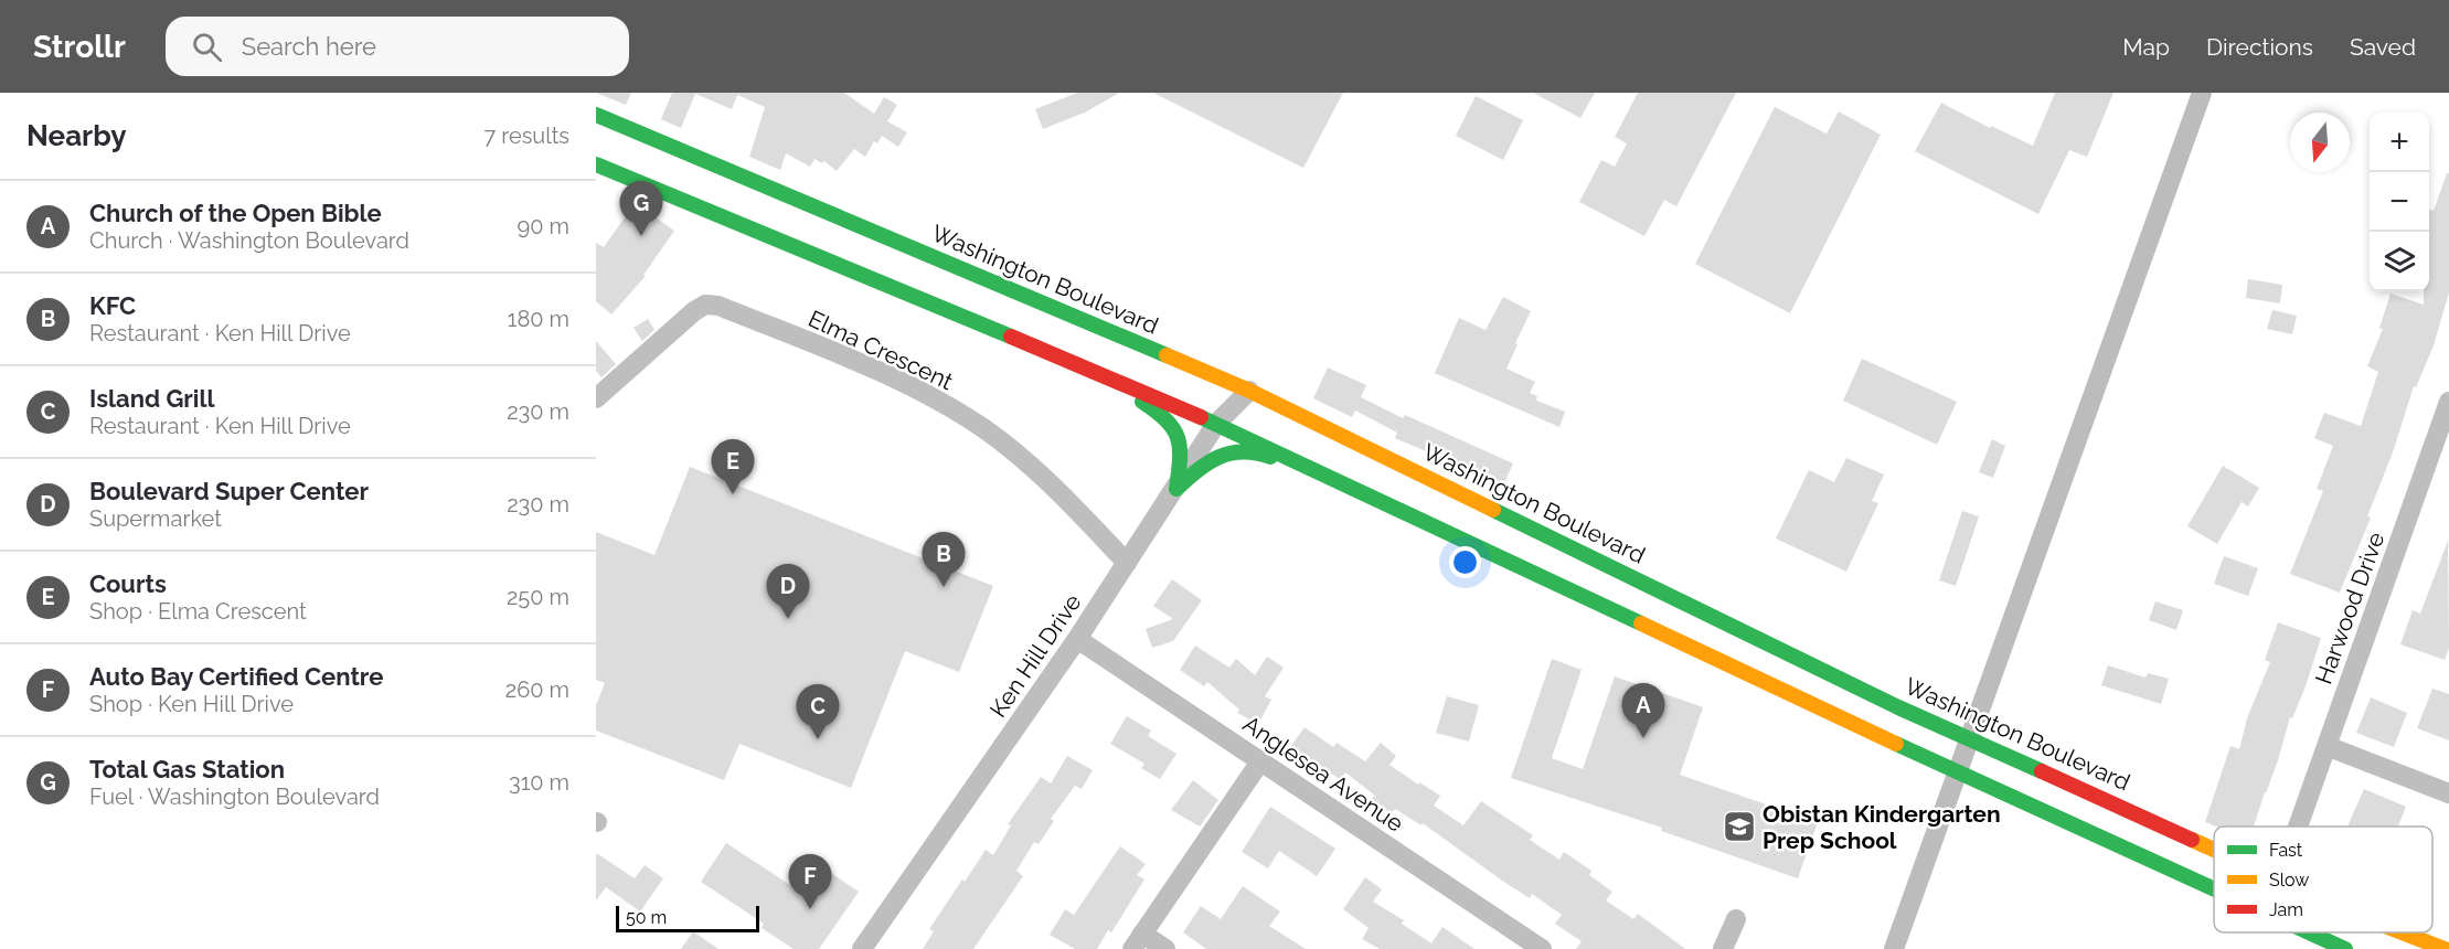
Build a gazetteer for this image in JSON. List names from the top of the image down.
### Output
{
  "streets": {
    "highway": ["Washington Boulevard"],
    "street": [
      "Elma Crescent",
      "Harwood Drive",
      "Ken Hill Drive",
      "Anglesea Avenue"
    ]
  },
  "crossings": [
    ["Washington Boulevard", "Ken Hill Drive"],
    ["Elma Crescent", "Ken Hill Drive"],
    ["Ken Hill Drive", "Anglesea Avenue"]
  ],
  "places": {
    "school or university": ["Obistan Kindergarten Prep School"]
  },
  "legend": ["Fast", "Slow", "Jam"],
  "scale_bar": "50 m",
  "north": "bottom",
  "page": {
    "header": "Strollr",
    "search": "Search here",
    "nav": ["Map", "Directions", "Saved"],
    "heading": ["Nearby", "7 results"],
    "map_buttons": ["+", "−"],
    "list": [
      {
        "mark": "A",
        "name": "Church of the Open Bible",
        "note": "Church · Washington Boulevard",
        "value": "90 m"
      },
      {
        "mark": "B",
        "name": "KFC",
        "note": "Restaurant · Ken Hill Drive",
        "value": "180 m"
      },
      {
        "mark": "C",
        "name": "Island Grill",
        "note": "Restaurant · Ken Hill Drive",
        "value": "230 m"
      },
      {
        "mark": "D",
        "name": "Boulevard Super Center",
        "note": "Supermarket",
        "value": "230 m"
      },
      {
        "mark": "E",
        "name": "Courts",
        "note": "Shop · Elma Crescent",
        "value": "250 m"
      },
      {
        "mark": "F",
        "name": "Auto Bay Certified Centre",
        "note": "Shop · Ken Hill Drive",
        "value": "260 m"
      },
      {
        "mark": "G",
        "name": "Total Gas Station",
        "note": "Fuel · Washington Boulevard",
        "value": "310 m"
      }
    ],
    "pins": [
      "G",
      "E",
      "B",
      "D",
      "A",
      "C",
      "F"
    ],
    "scale": "50 m"
  }
}
